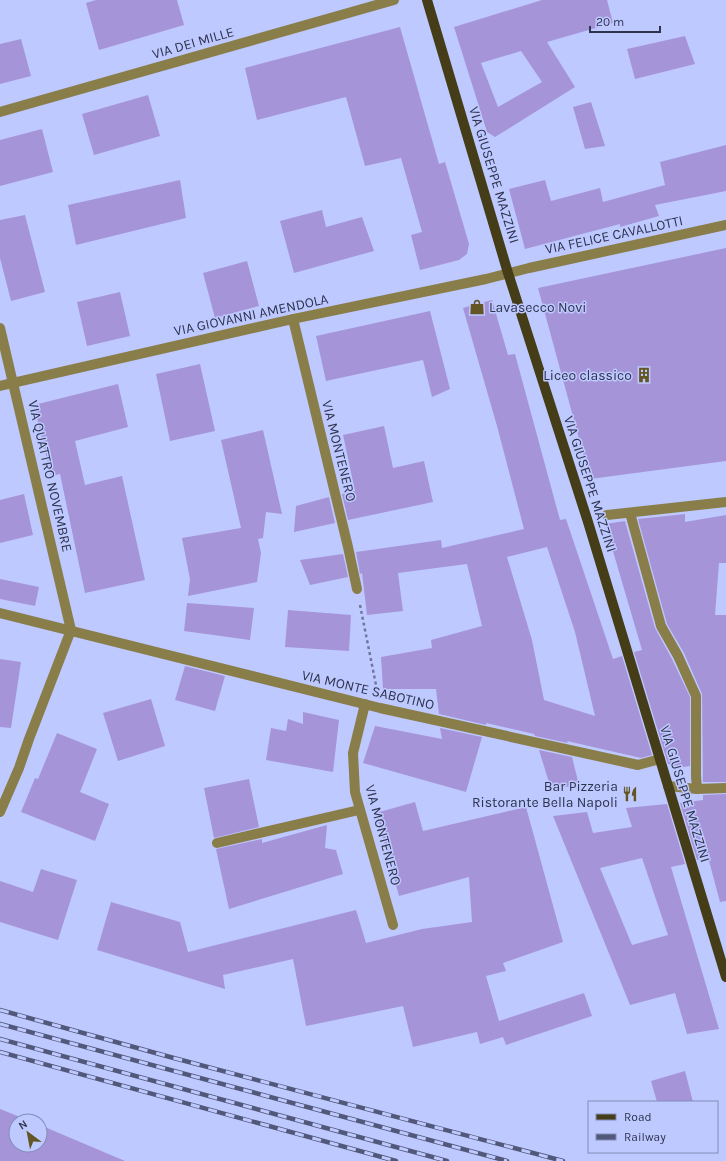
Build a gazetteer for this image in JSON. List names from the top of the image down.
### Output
{
  "streets": {
    "main road": ["VIA GIUSEPPE MAZZINI"],
    "street": [
      "VIA DEI MILLE",
      "VIA FELICE CAVALLOTTI",
      "VIA GIOVANNI AMENDOLA",
      "VIA MONTENERO",
      "VIA QUATTRO NOVEMBRE",
      "VIA MONTE SABOTINO"
    ]
  },
  "crossings": [
    ["VIA GIUSEPPE MAZZINI", "VIA FELICE CAVALLOTTI"],
    ["VIA GIUSEPPE MAZZINI", "VIA GIOVANNI AMENDOLA"],
    ["VIA GIUSEPPE MAZZINI", "VIA MONTE SABOTINO"],
    ["VIA FELICE CAVALLOTTI", "VIA GIOVANNI AMENDOLA"],
    ["VIA GIOVANNI AMENDOLA", "VIA MONTENERO"],
    ["VIA GIOVANNI AMENDOLA", "VIA QUATTRO NOVEMBRE"],
    ["VIA MONTENERO", "VIA MONTE SABOTINO"],
    ["VIA QUATTRO NOVEMBRE", "VIA MONTE SABOTINO"]
  ],
  "places": {
    "shop": ["Lavasecco Novi"],
    "building": ["Liceo classico"],
    "restaurant": ["Bar Pizzeria Ristorante Bella Napoli"]
  },
  "legend": ["Road", "Railway"],
  "scale_bar": "20 m",
  "north": "top left"
}
